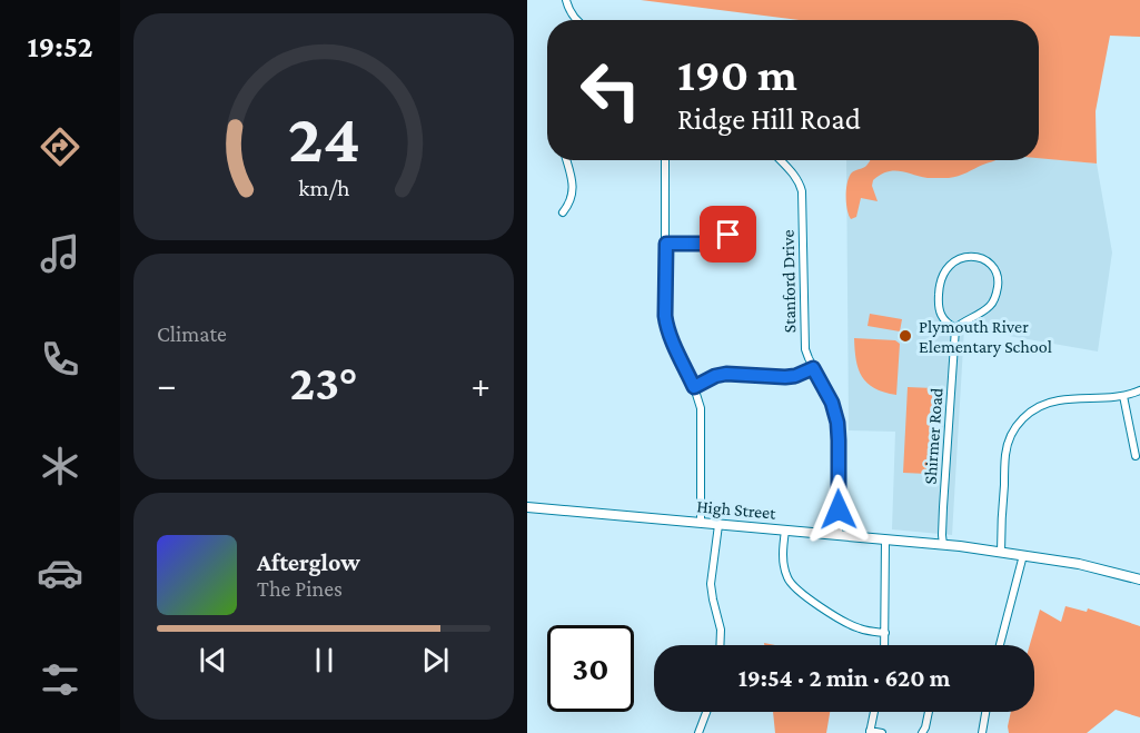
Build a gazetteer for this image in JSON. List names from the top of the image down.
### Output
{
  "streets": {
    "main road": ["High Street"],
    "street": ["Stanford Drive", "Shirmer Road"]
  },
  "crossings": [
    ["Stanford Drive", "High Street"],
    ["Shirmer Road", "High Street"]
  ],
  "places": ["Plymouth River Elementary School"],
  "page": {
    "tabs": "19:52",
    "turn": ["190 m", "Ridge Hill Road"],
    "tile": "Climate",
    "heat": ["−", "23°", "+"],
    "song": ["Afterglow", "The Pines"],
    "limit": "30",
    "trip": "19:54 · 2 min · 620 m",
    "gauge": ["24", "km/h"]
  }
}
